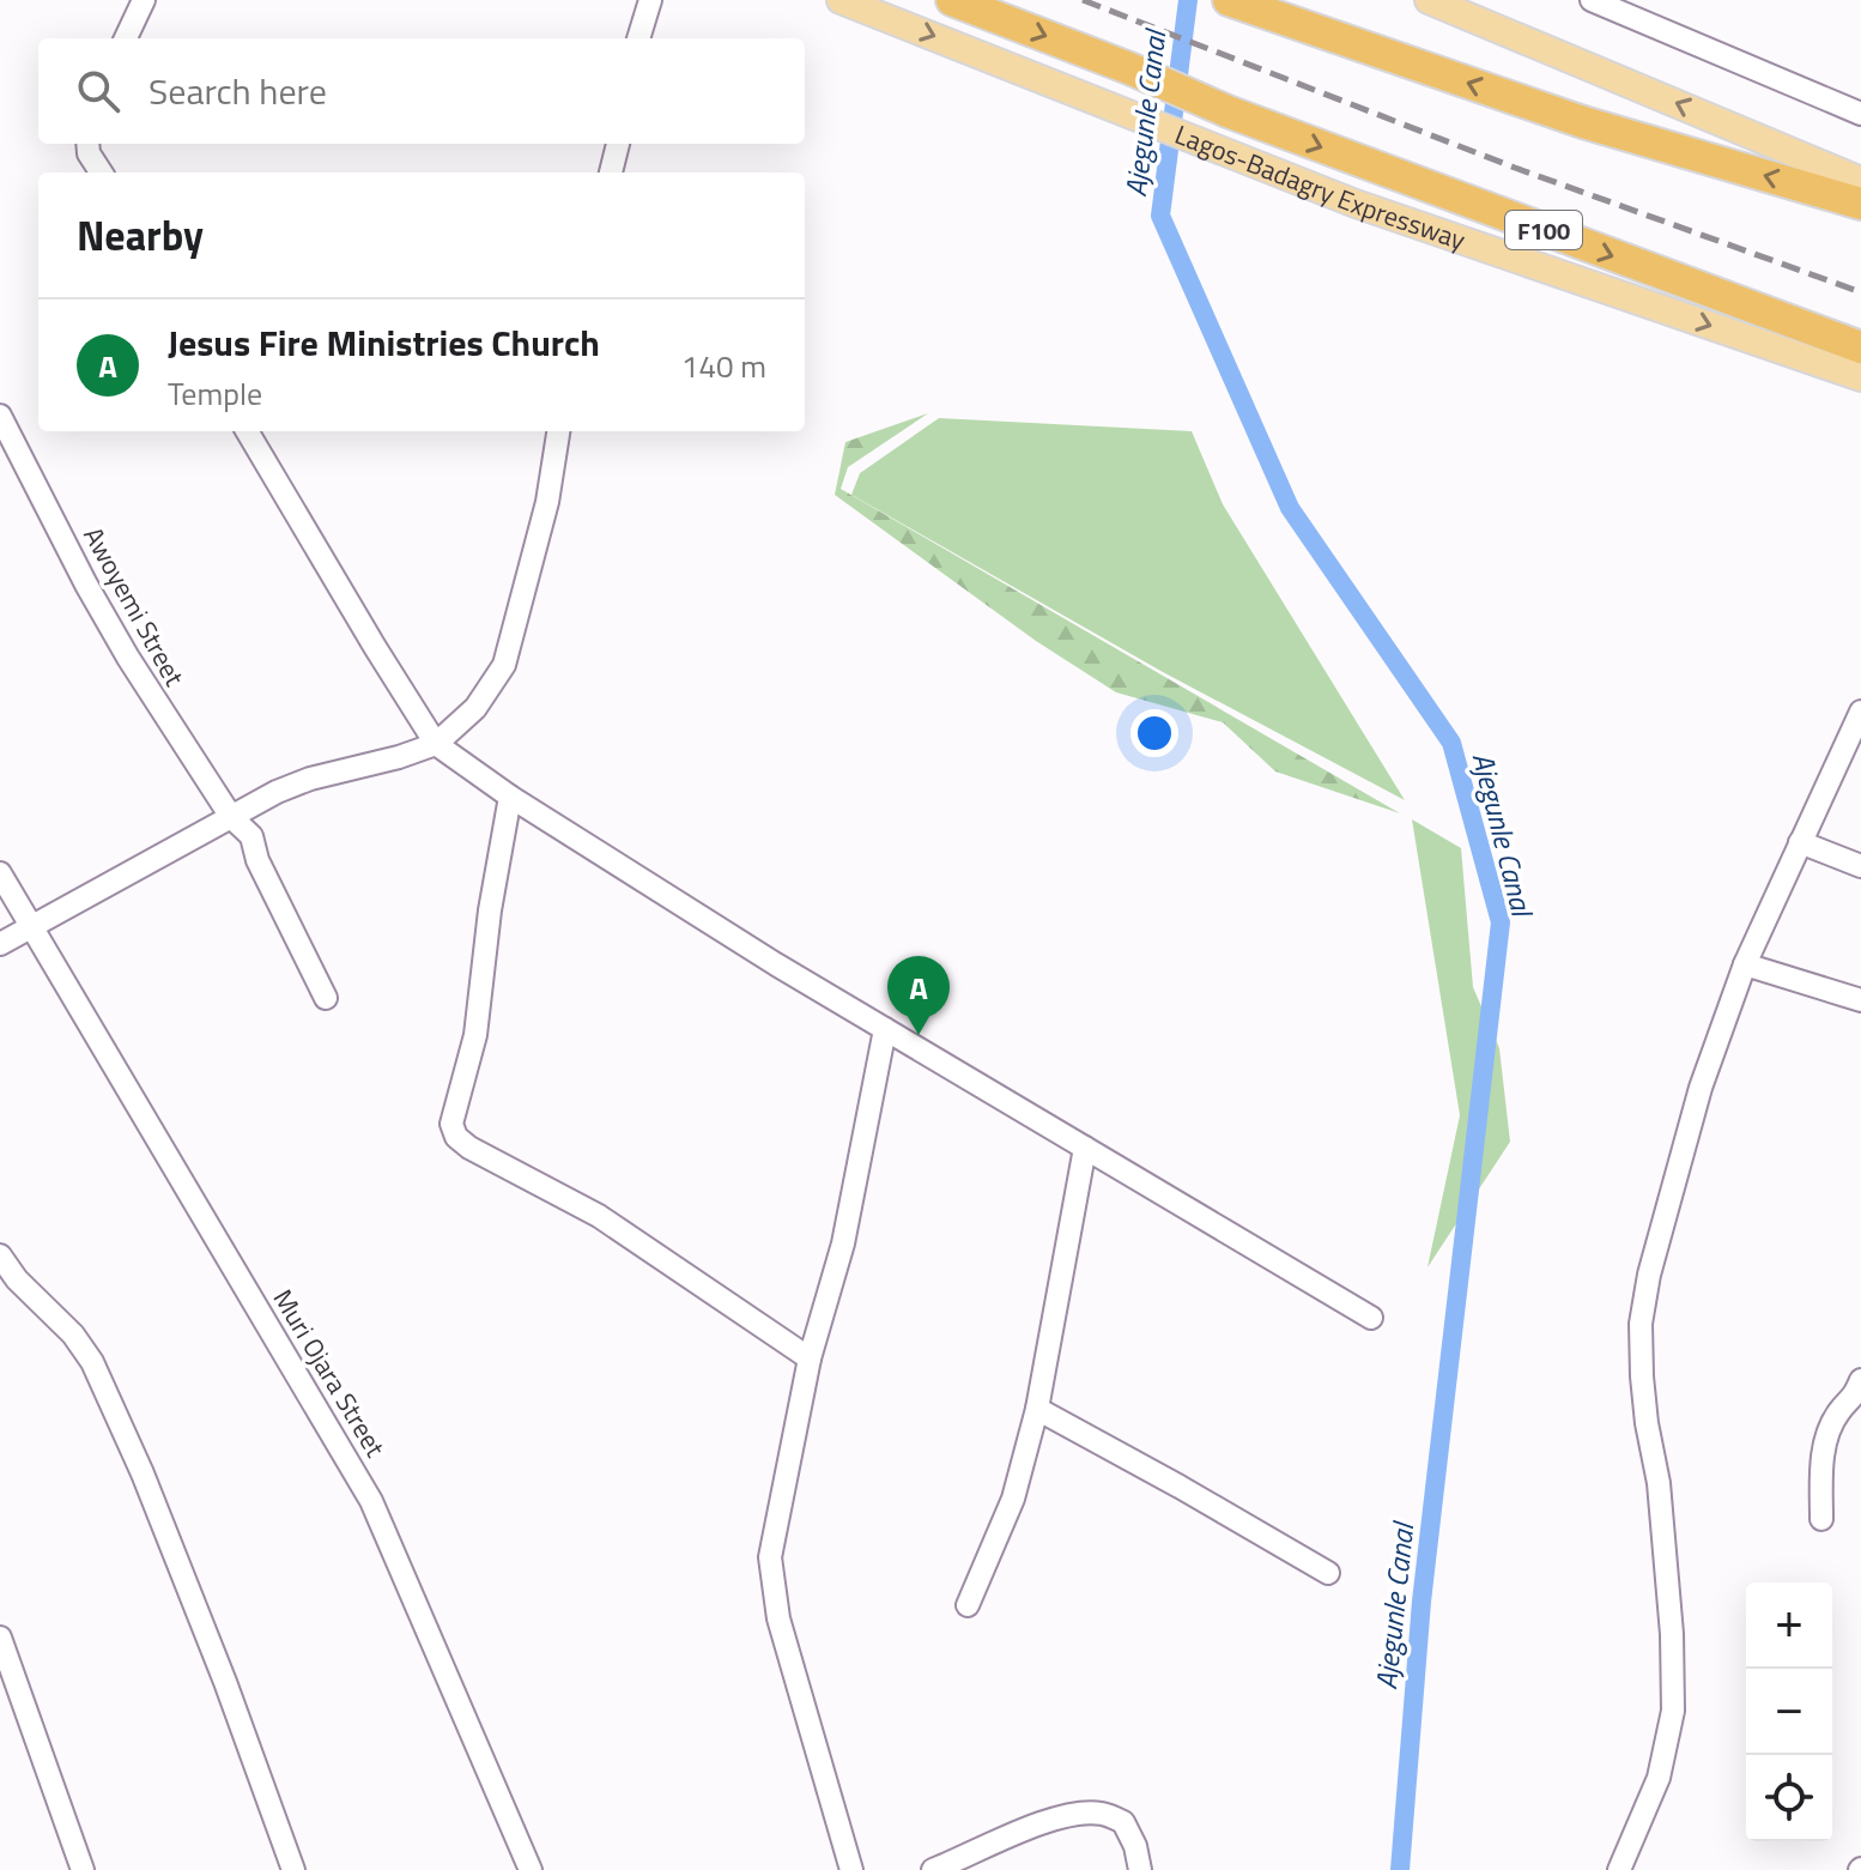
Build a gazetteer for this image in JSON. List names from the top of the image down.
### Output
{
  "streets": {
    "highway": ["Lagos-Badagry Expressway", "F100"],
    "street": ["Awoyemi Street", "Muri Ojara Street"]
  },
  "one_way": ["Lagos-Badagry Expressway"],
  "water": ["Ajegunle Canal"],
  "page": {
    "search": "Search here",
    "heading": "Nearby",
    "list": [
      {
        "mark": "A",
        "name": "Jesus Fire Ministries Church",
        "note": "Temple",
        "value": "140 m"
      }
    ],
    "pins": "A",
    "map_buttons": ["+", "−"]
  }
}
